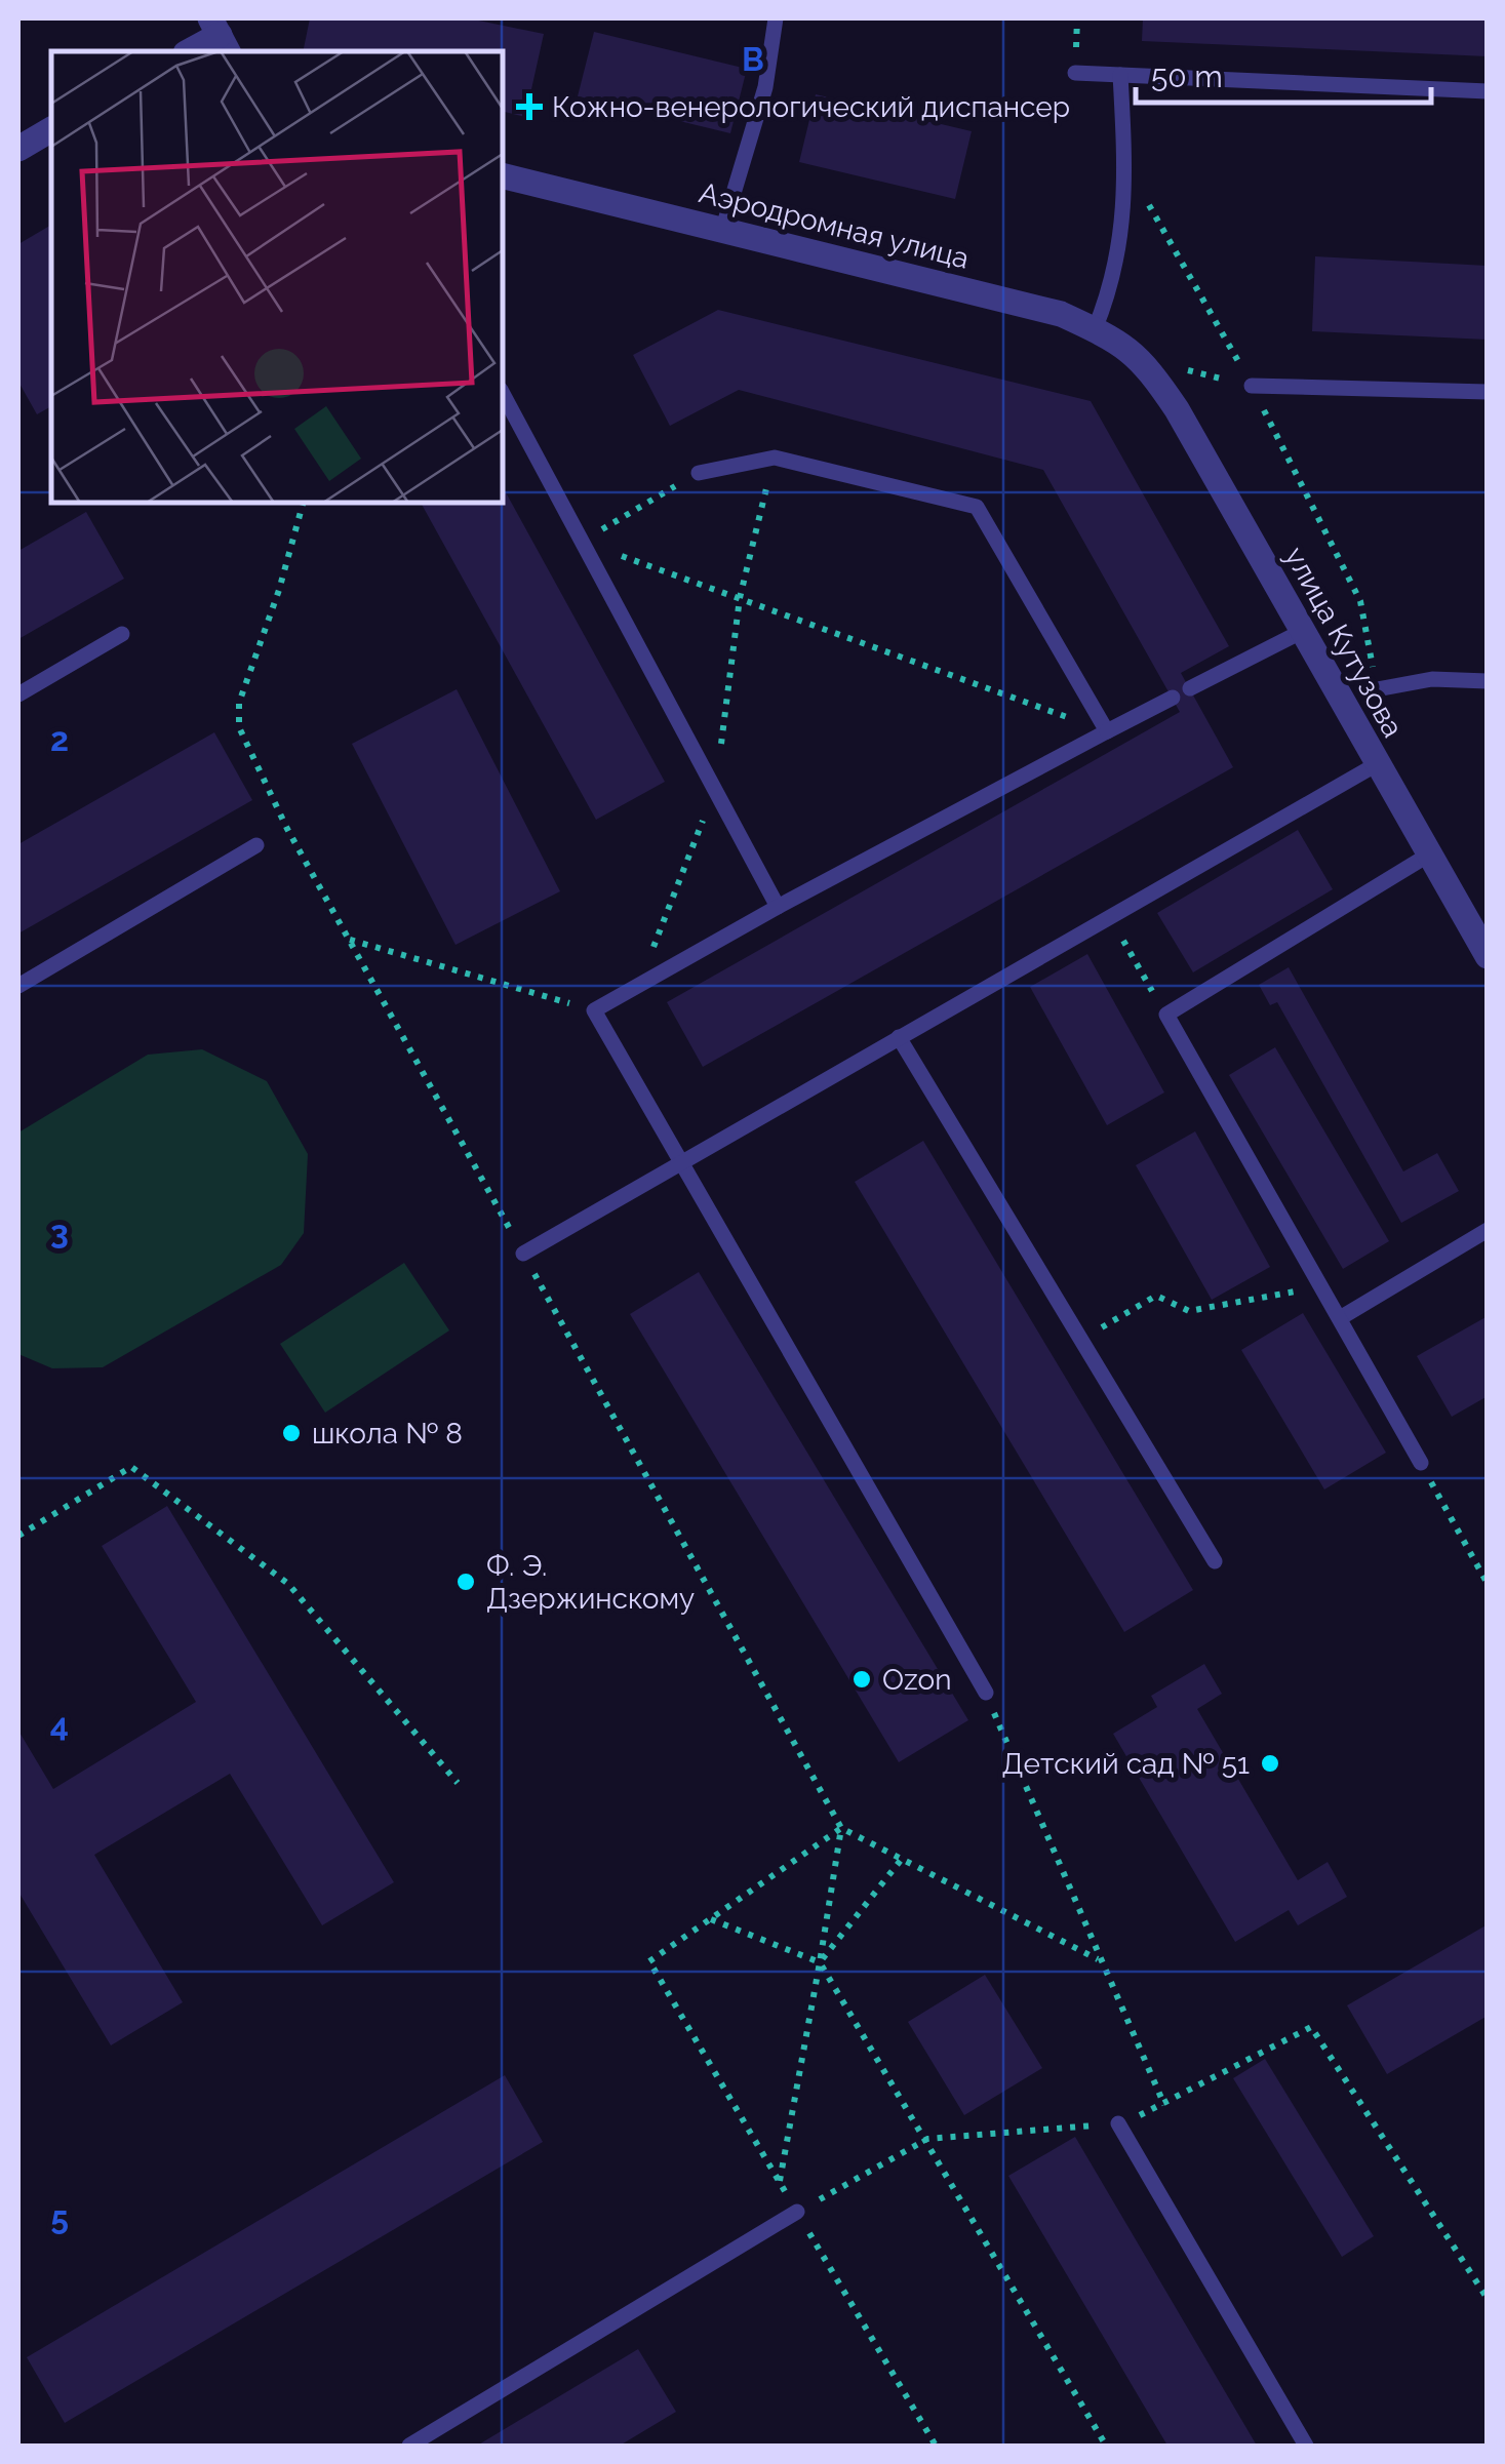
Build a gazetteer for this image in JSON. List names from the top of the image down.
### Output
{
  "streets": {
    "street": ["Аэродромная улица", "улица Кутузова"]
  },
  "crossings": [
    ["Аэродромная улица", "улица Кутузова"]
  ],
  "places": {
    "health": ["Кожно-венерологический диспансер"],
    "other": [
      "школа № 8",
      "Ф. Э. Дзержинскому",
      "Ozon",
      "Детский сад № 51"
    ]
  },
  "scale_bar": "50 m",
  "grid": {
    "columns": ["B"],
    "rows": [
      "2",
      "3",
      "4",
      "5"
    ]
  }
}
